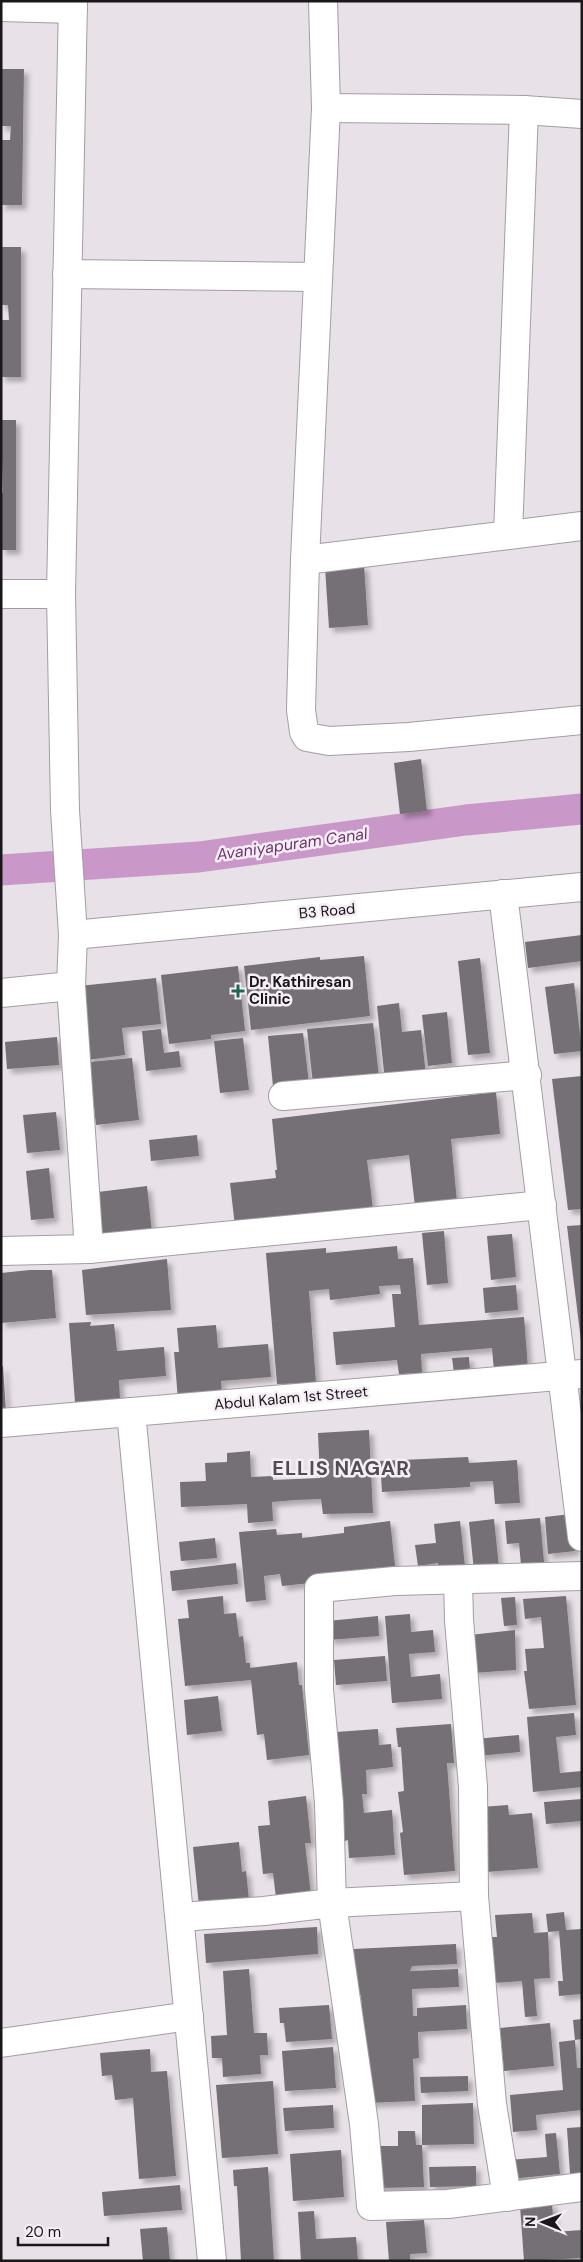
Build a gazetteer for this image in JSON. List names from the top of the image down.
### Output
{
  "streets": {
    "street": ["B3 Road", "Abdul Kalam 1st Street"]
  },
  "districts": ["ELLIS NAGAR"],
  "water": ["Avaniyapuram Canal"],
  "places": {
    "health": ["Dr. Kathiresan Clinic"]
  },
  "scale_bar": "20 m",
  "north": "left"
}
